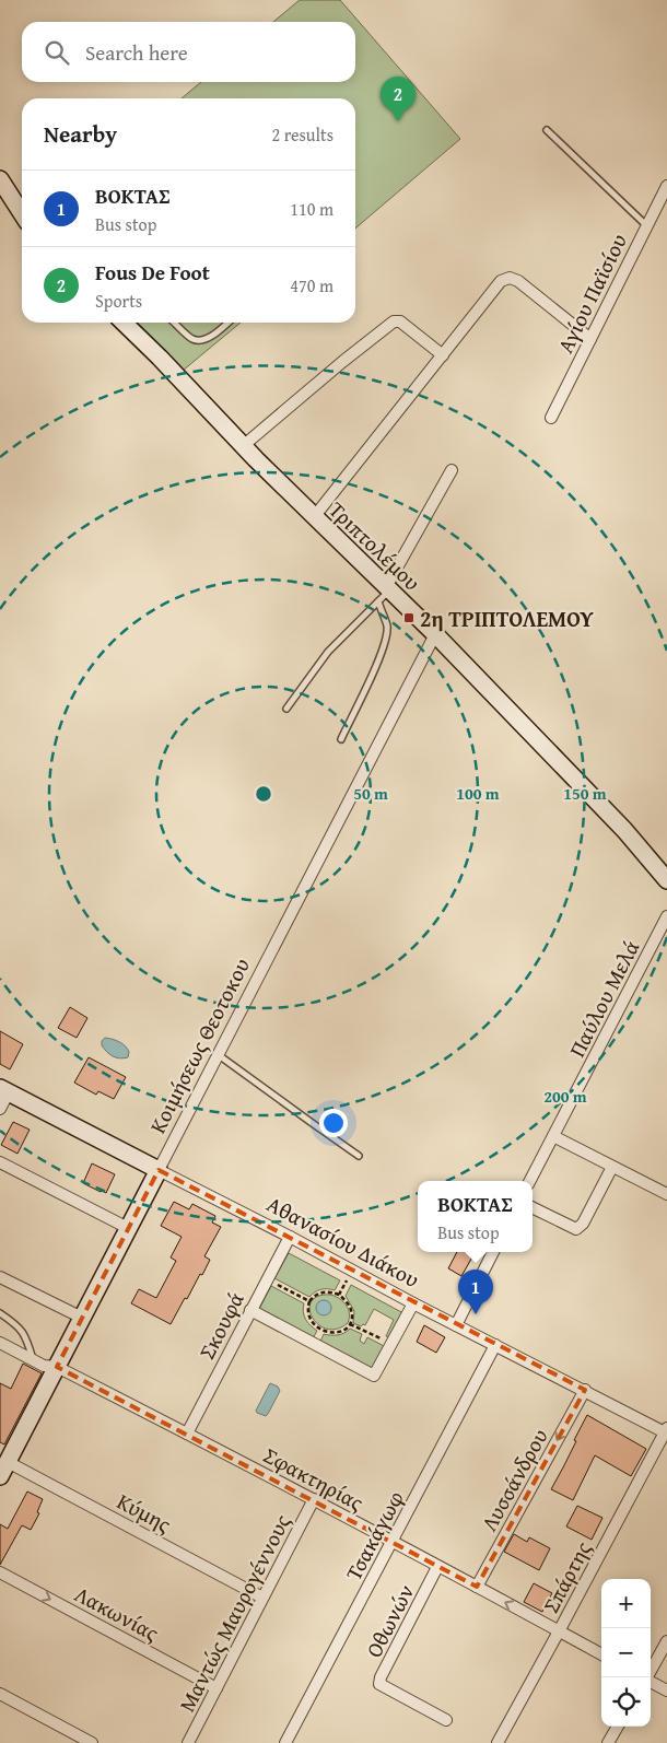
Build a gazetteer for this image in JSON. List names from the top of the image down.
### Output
{
  "streets": {
    "street": [
      "Αγίου Παϊσίου",
      "Τριπτολέμου",
      "Παύλου Μελά",
      "Κοιμήσεως Θεοτοκου",
      "Αθανασίου Διάκου",
      "Σκουφά",
      "Σφακτηρίας",
      "Λυσσάνδρου",
      "Κύμης",
      "Τσακάγωφ",
      "Σπάρτης",
      "Λακωνίας",
      "Μαντώς Μαυρογέννους",
      "Οθωνών"
    ]
  },
  "crossings": [
    ["Τριπτολέμου", "Κοιμήσεως Θεοτοκου"],
    ["Κοιμήσεως Θεοτοκου", "Αθανασίου Διάκου"],
    ["Κοιμήσεως Θεοτοκου", "Σφακτηρίας"],
    ["Κοιμήσεως Θεοτοκου", "Κύμης"],
    ["Αθανασίου Διάκου", "Σκουφά"],
    ["Αθανασίου Διάκου", "Λυσσάνδρου"],
    ["Αθανασίου Διάκου", "Τσακάγωφ"],
    ["Αθανασίου Διάκου", "Σπάρτης"],
    ["Σκουφά", "Σφακτηρίας"],
    ["Σφακτηρίας", "Λυσσάνδρου"],
    ["Σφακτηρίας", "Τσακάγωφ"],
    ["Σφακτηρίας", "Σπάρτης"],
    ["Σφακτηρίας", "Μαντώς Μαυρογέννους"],
    ["Σφακτηρίας", "Οθωνών"],
    ["Κύμης", "Μαντώς Μαυρογέννους"],
    ["Λακωνίας", "Μαντώς Μαυρογέννους"]
  ],
  "one_way": ["Λυσσάνδρου", "Λακωνίας"],
  "places": {
    "transit": ["2η ΤΡΙΠΤΟΛΕΜΟΥ"]
  },
  "page": {
    "search": "Search here",
    "pins": ["2", "1"],
    "heading": ["Nearby", "2 results"],
    "list": [
      {
        "mark": "1",
        "name": "ΒΟΚΤΑΣ",
        "note": "Bus stop",
        "value": "110 m"
      },
      {
        "mark": "2",
        "name": "Fous De Foot",
        "note": "Sports",
        "value": "470 m"
      }
    ],
    "popup": ["ΒΟΚΤΑΣ", "Bus stop"],
    "map_buttons": ["+", "−"]
  },
  "rings": [
    "50 m",
    "100 m",
    "150 m",
    "200 m"
  ]
}
